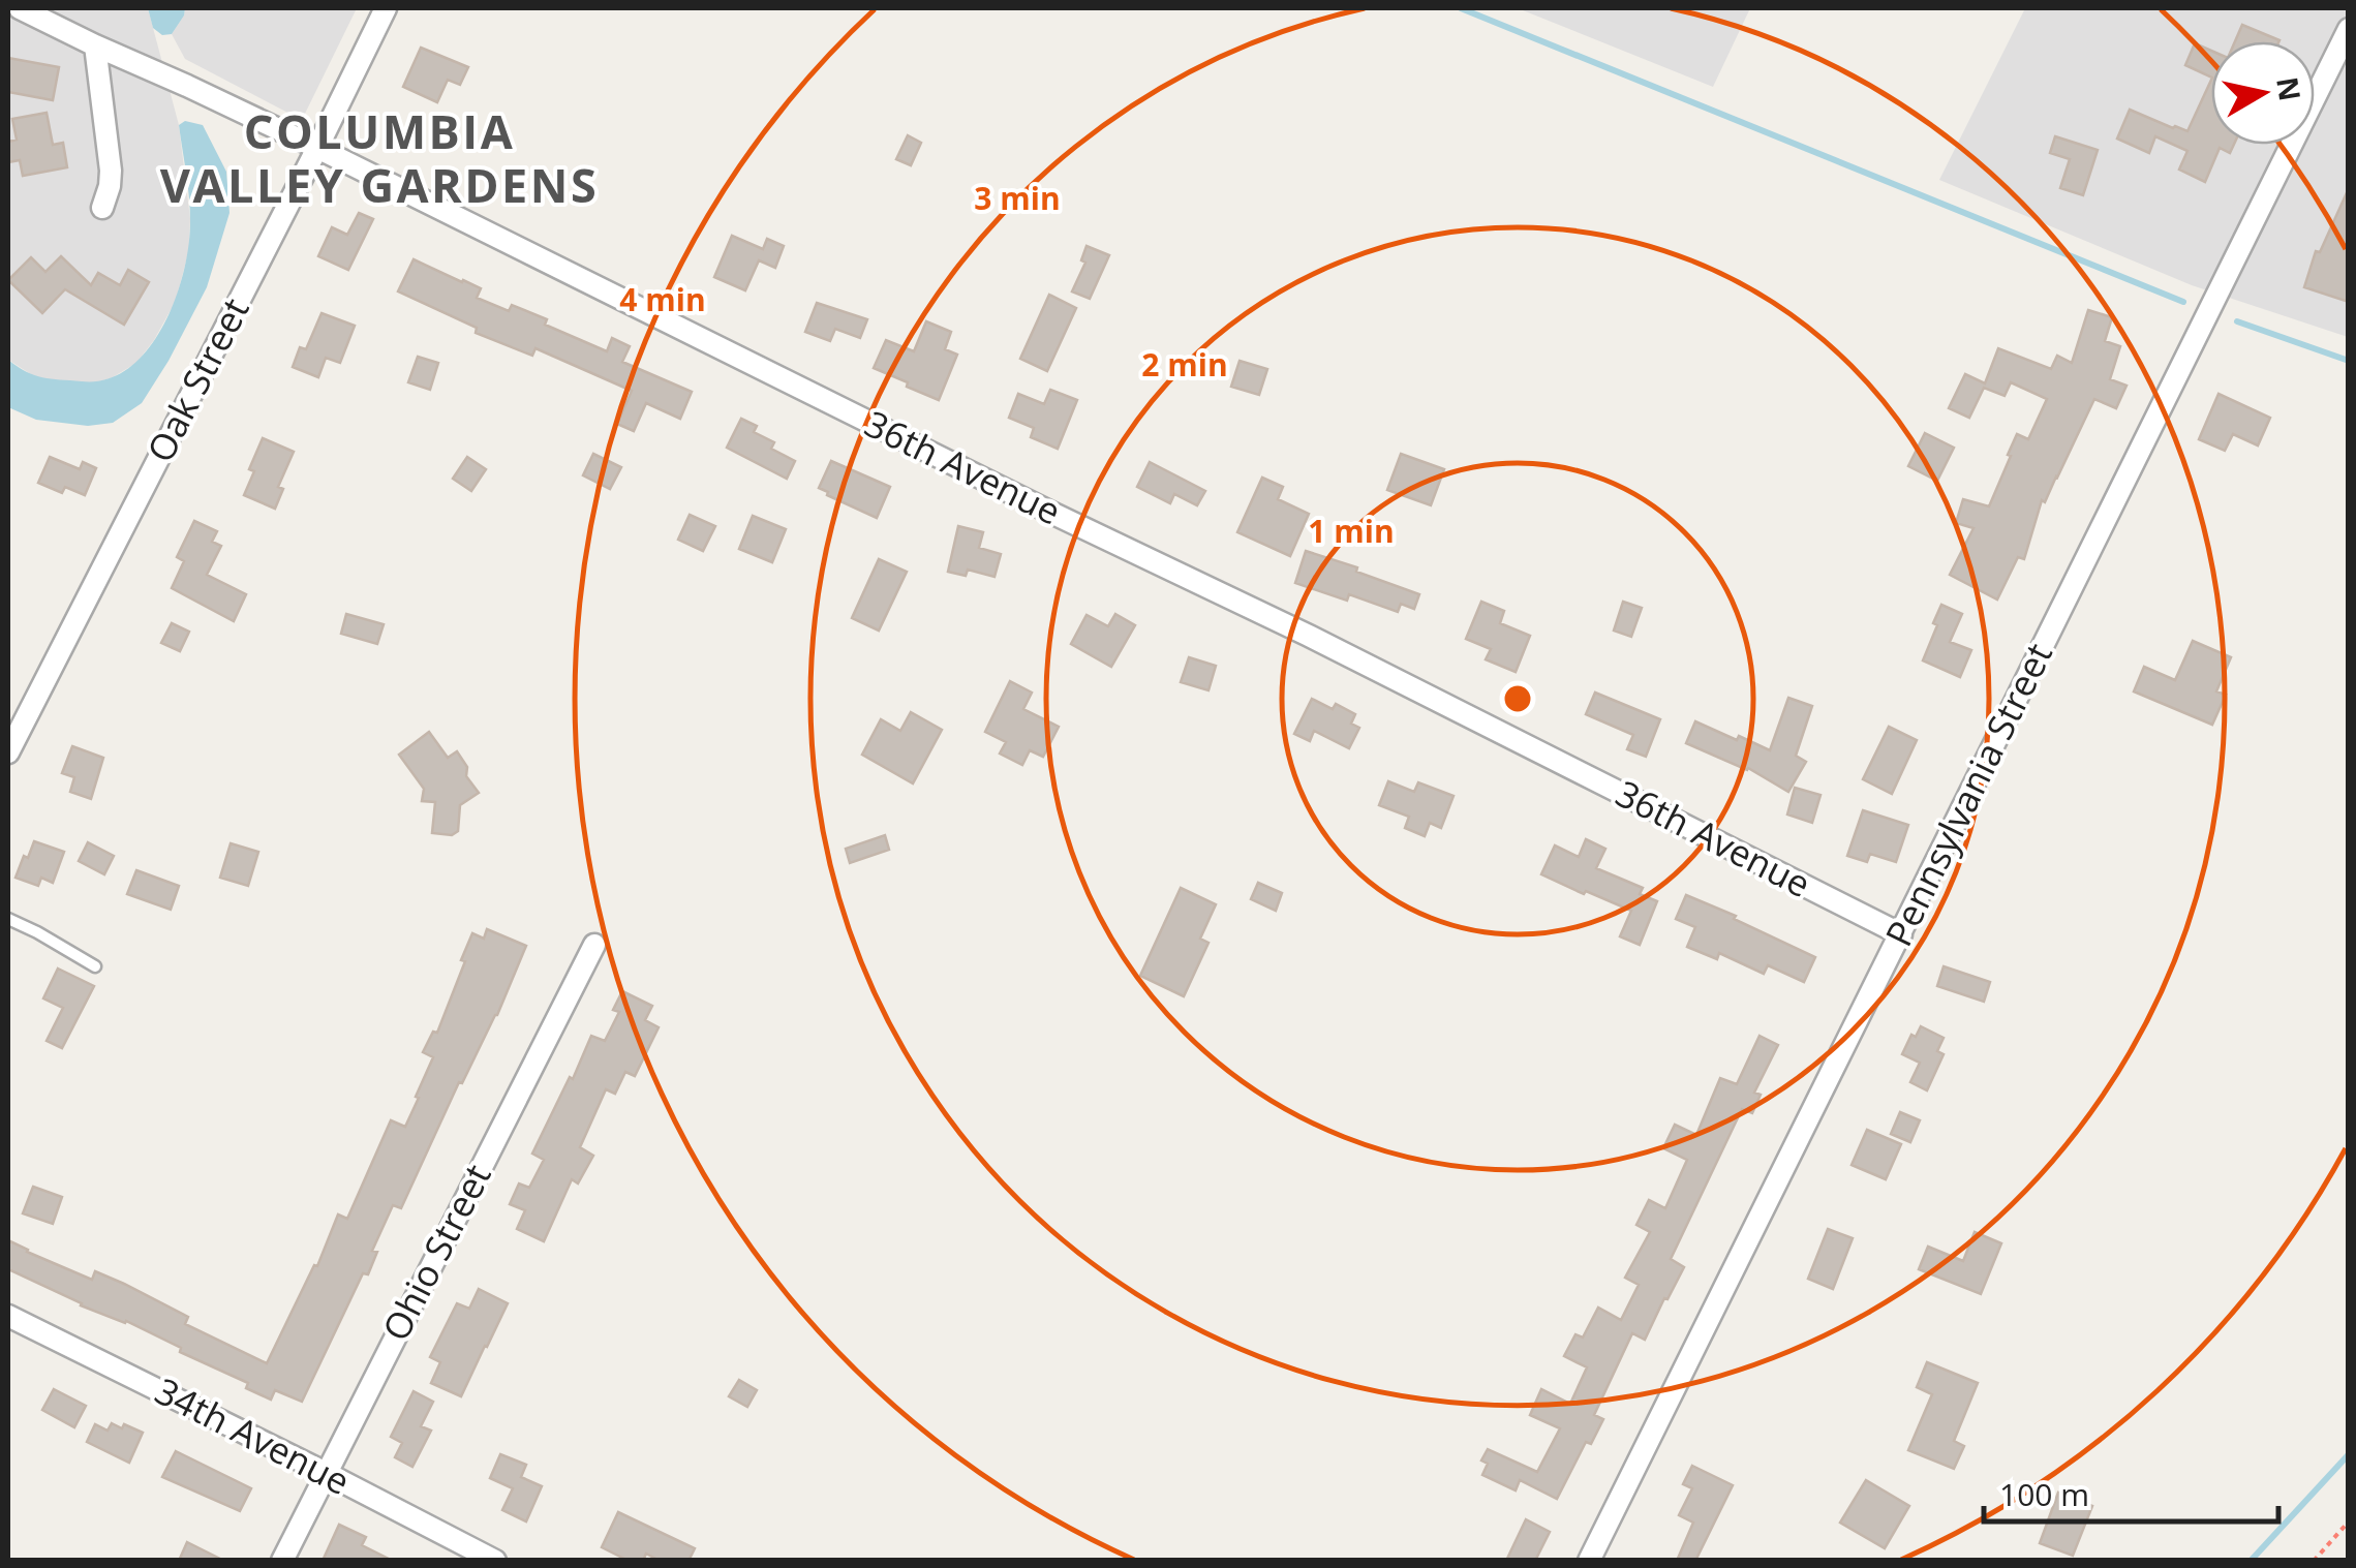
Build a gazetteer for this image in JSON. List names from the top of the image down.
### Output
{
  "streets": {
    "street": [
      "Oak Street",
      "36th Avenue",
      "Pennsylvania Street",
      "Ohio Street",
      "34th Avenue"
    ]
  },
  "crossings": [
    ["Oak Street", "36th Avenue"],
    ["36th Avenue", "Pennsylvania Street"],
    ["Ohio Street", "34th Avenue"]
  ],
  "districts": ["COLUMBIA VALLEY GARDENS"],
  "scale_bar": "100 m",
  "north": "right",
  "rings": [
    "3 min",
    "4 min",
    "2 min",
    "1 min"
  ]
}
